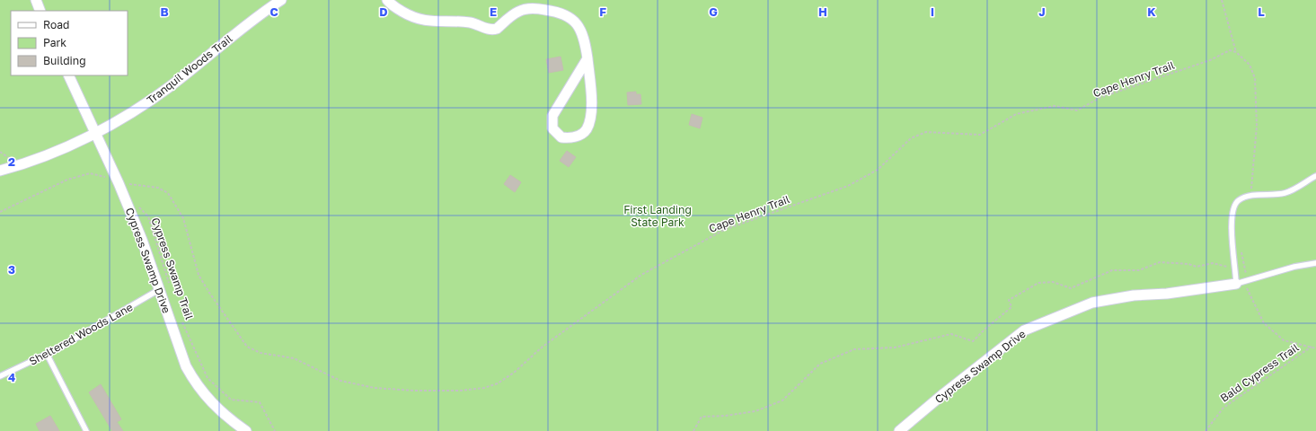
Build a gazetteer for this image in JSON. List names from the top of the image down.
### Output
{
  "streets": {
    "street": ["Tranquil Woods Trail", "Cypress Swamp Drive"],
    "lane": ["Sheltered Woods Lane"],
    "path": ["Cape Henry Trail", "Cypress Swamp Trail", "Bald Cypress Trail"]
  },
  "crossings": [
    ["Tranquil Woods Trail", "Cypress Swamp Drive"],
    ["Cape Henry Trail", "Cypress Swamp Drive"],
    ["Cypress Swamp Drive", "Cypress Swamp Trail"],
    ["Cypress Swamp Drive", "Sheltered Woods Lane"],
    ["Cypress Swamp Trail", "Sheltered Woods Lane"]
  ],
  "parks": ["First Landing State Park"],
  "legend": ["Road", "Park", "Building"],
  "grid": {
    "columns": [
      "B",
      "C",
      "D",
      "E",
      "F",
      "G",
      "H",
      "I",
      "J",
      "K",
      "L"
    ],
    "rows": ["2", "3", "4"]
  }
}
